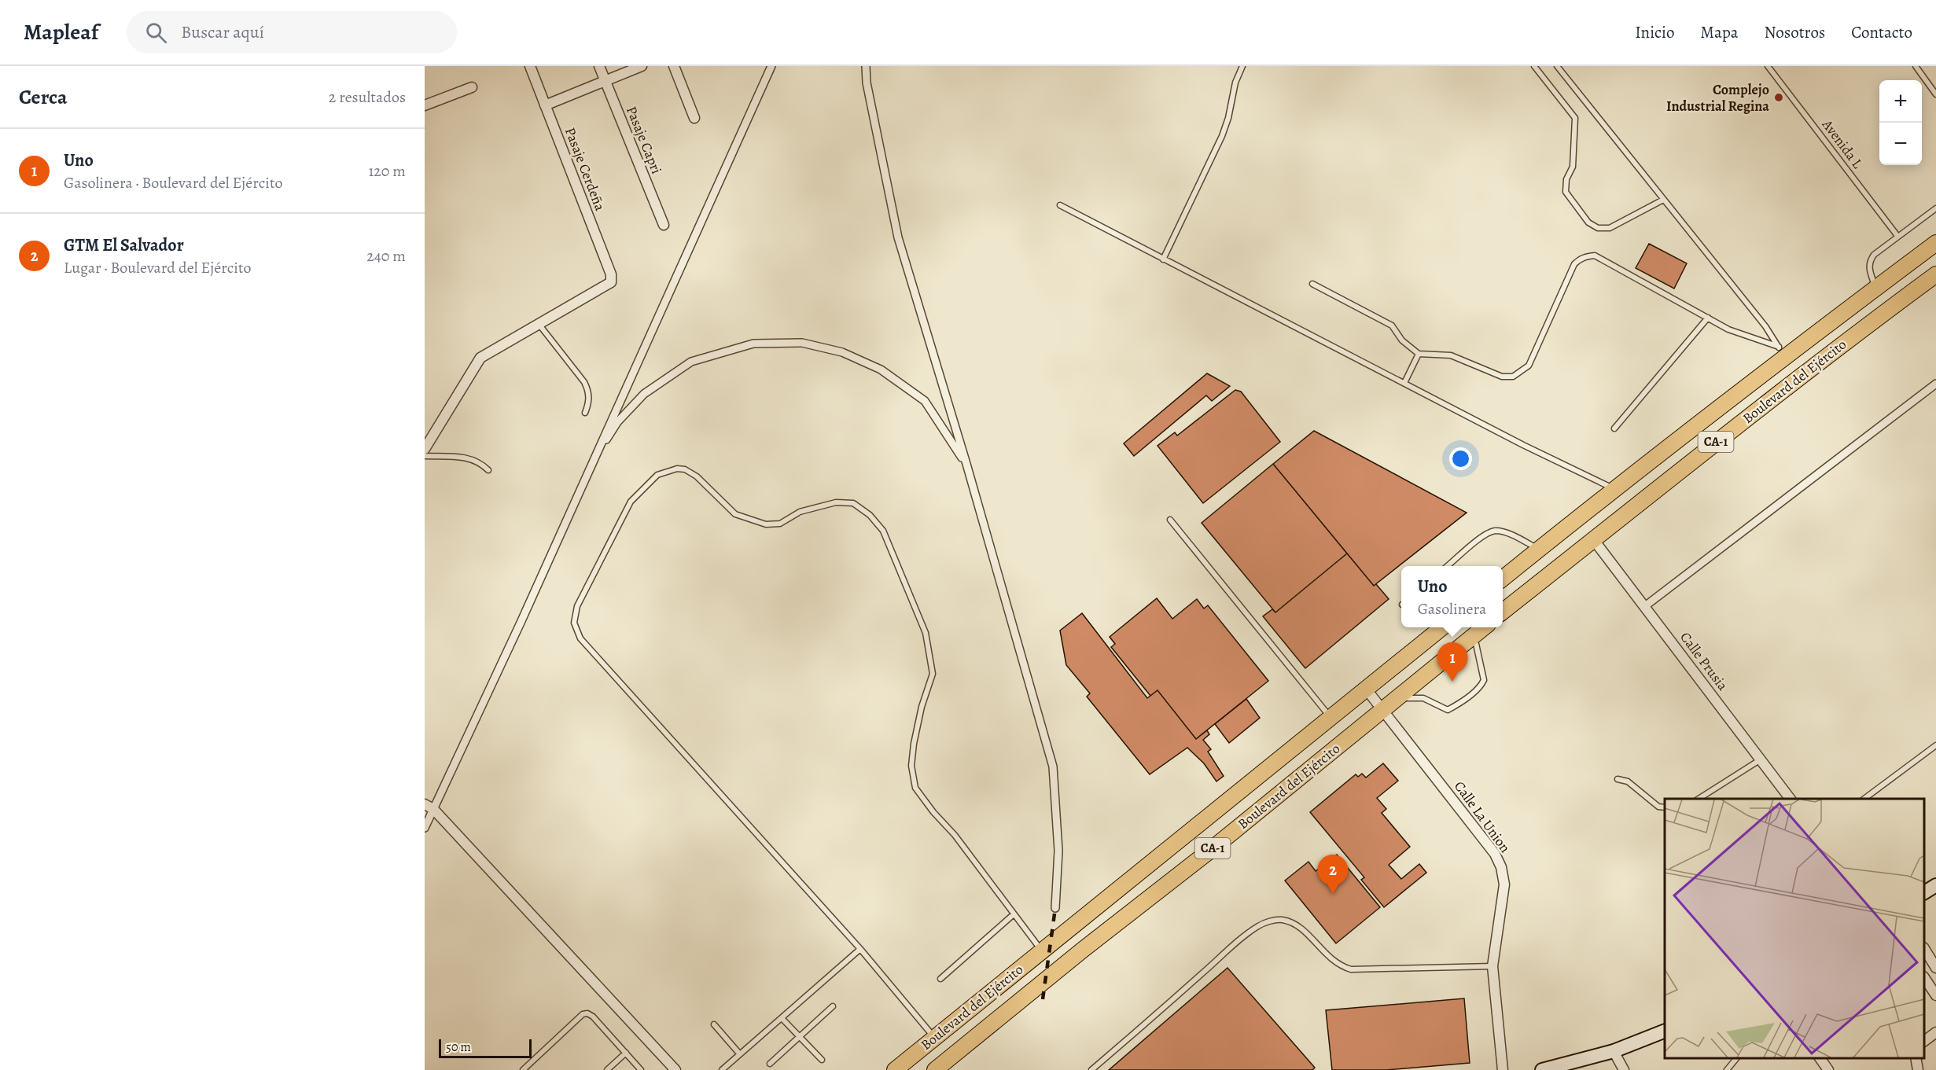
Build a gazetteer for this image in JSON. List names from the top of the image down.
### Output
{
  "streets": {
    "highway": ["Boulevard del Ejército", "CA-1"],
    "street": [
      "Pasaje Capri",
      "Pasaje Cerdeña",
      "Calle Prusia",
      "Calle La Union"
    ],
    "lane": ["Avenida L"]
  },
  "crossings": [
    ["Boulevard del Ejército", "Calle Prusia"],
    ["Boulevard del Ejército", "Calle La Union"]
  ],
  "places": ["Complejo Industrial Regina"],
  "scale_bar": "50 m",
  "page": {
    "header": "Mapleaf",
    "search": "Buscar aquí",
    "nav": [
      "Inicio",
      "Mapa",
      "Nosotros",
      "Contacto"
    ],
    "heading": ["Cerca", "2 resultados"],
    "map_buttons": ["+", "−"],
    "list": [
      {
        "mark": "1",
        "name": "Uno",
        "note": "Gasolinera · Boulevard del Ejército",
        "value": "120 m"
      },
      {
        "mark": "2",
        "name": "GTM El Salvador",
        "note": "Lugar · Boulevard del Ejército",
        "value": "240 m"
      }
    ],
    "popup": ["Uno", "Gasolinera"],
    "pins": ["1", "2"],
    "scale": "50 m"
  }
}
